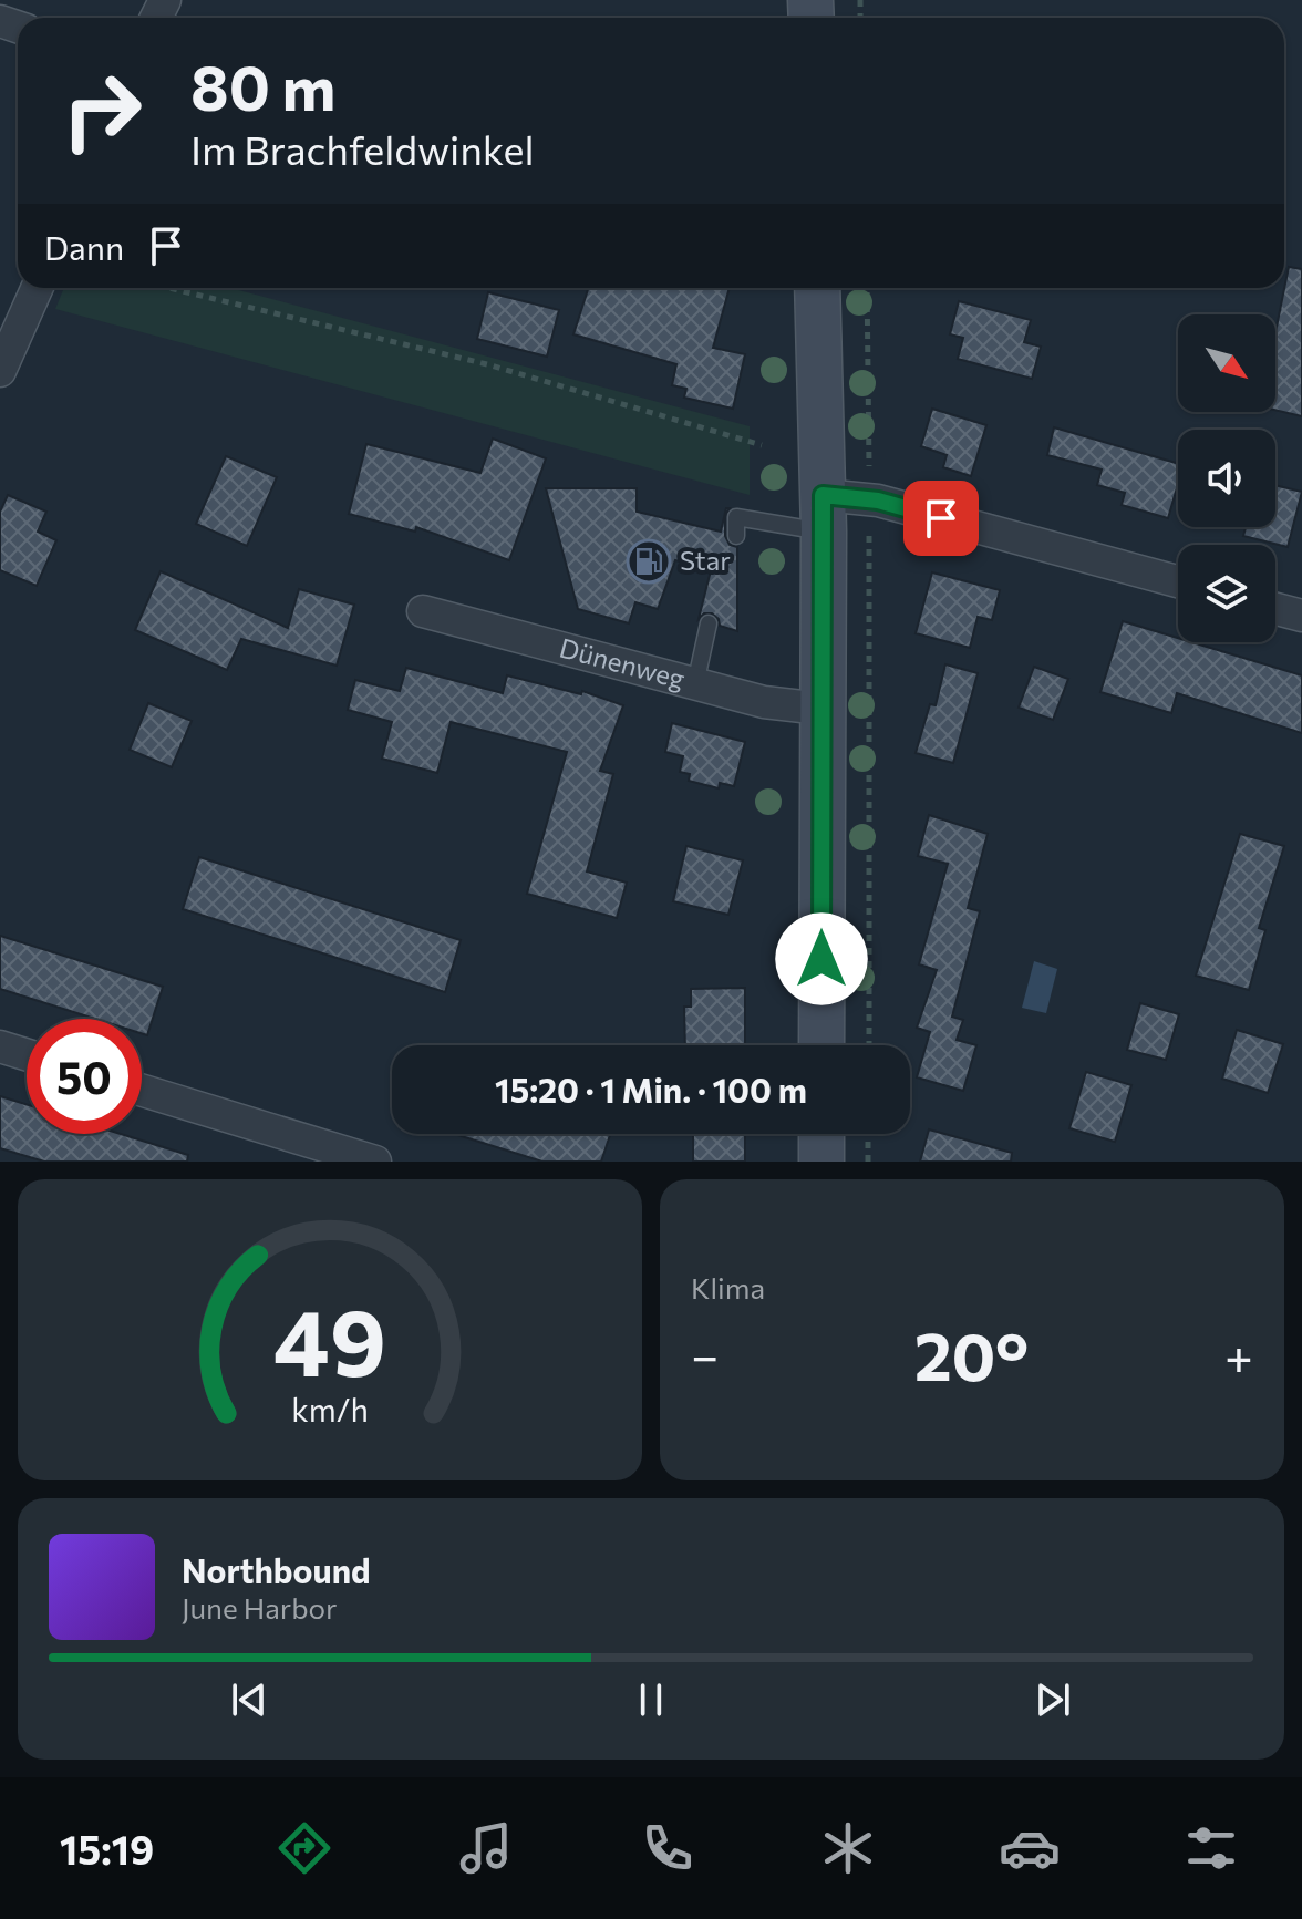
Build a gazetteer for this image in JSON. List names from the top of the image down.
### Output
{
  "streets": {
    "street": ["Dünenweg"]
  },
  "places": {
    "fuel station": ["Star"]
  },
  "north": "bottom right",
  "page": {
    "turn": ["80 m", "Im Brachfeldwinkel"],
    "then": "Dann",
    "limit": "50",
    "trip": "15:20 · 1 Min. · 100 m",
    "tile": "Klima",
    "heat": ["−", "20°", "+"],
    "song": ["Northbound", "June Harbor"],
    "tabs": "15:19",
    "gauge": ["49", "km/h"]
  }
}
